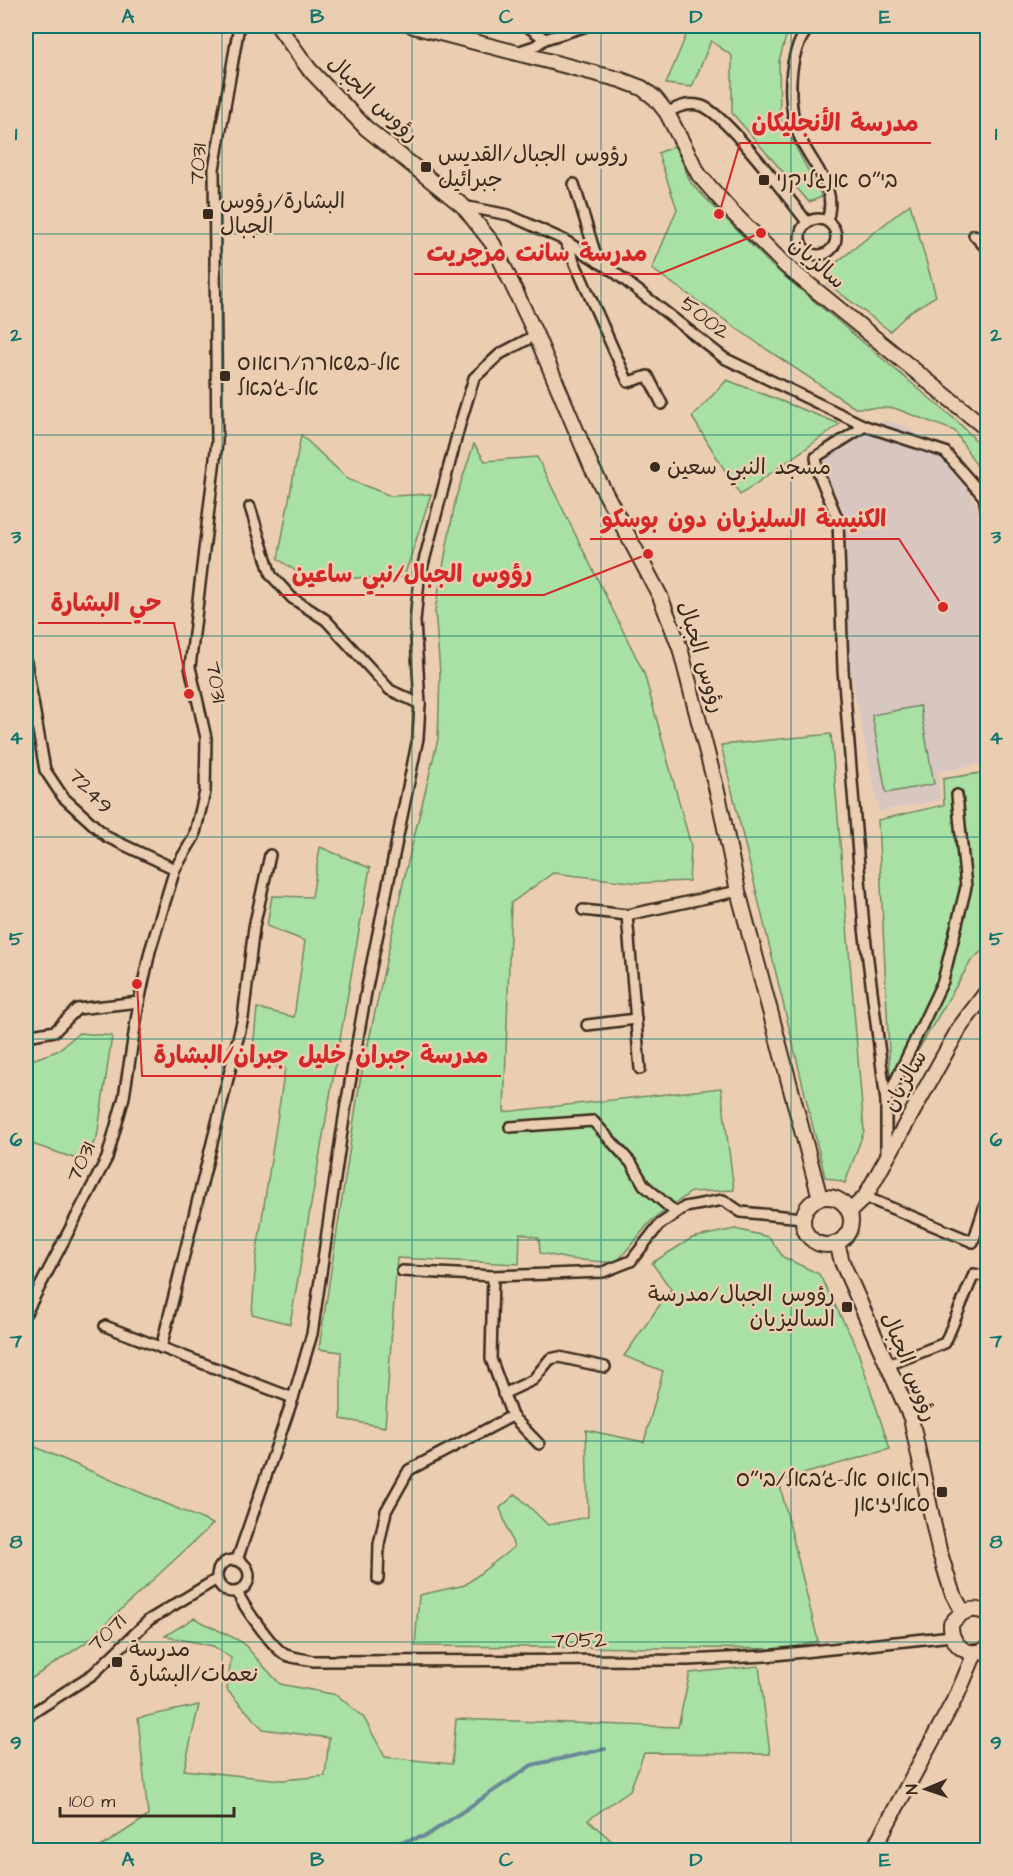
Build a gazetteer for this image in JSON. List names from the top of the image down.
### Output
{
  "streets": {
    "street": [
      "رؤوس الجبال",
      "7031",
      "سالزيان",
      "5002",
      "7249",
      "7071",
      "7052"
    ]
  },
  "crossings": [
    ["رؤوس الجبال", "سالزيان"],
    ["رؤوس الجبال", "5002"],
    ["7031", "7249"],
    ["7071", "7052"]
  ],
  "places": {
    "transit": [
      "رؤوس الجبال/القديس جبرائيل",
      "בי״ס אנגליקני",
      "البشارة/رؤوس الجبال",
      "אל-בשארה/רואוס אל-ג׳באל",
      "رؤوس الجبال/مدرسة الساليزيان",
      "רואוס אל-ג׳באל/בי״ס סאליזיאן",
      "مدرسة نعمات/البشارة"
    ],
    "other": [
      "مدرسة الأنجليكان",
      "مدرسة سانت مرچريت",
      "مسجد النبي سعين",
      "رؤوس الجبال/نبي ساعين",
      "الكنيسة السليزيان دون بوسكو",
      "حي البشارة",
      "مدرسة جبران خليل جبران/البشارة"
    ]
  },
  "scale_bar": "100 m",
  "north": "left",
  "grid": {
    "columns": [
      "A",
      "B",
      "C",
      "D",
      "E"
    ],
    "rows": [
      "1",
      "2",
      "3",
      "4",
      "5",
      "6",
      "7",
      "8",
      "9"
    ]
  }
}
